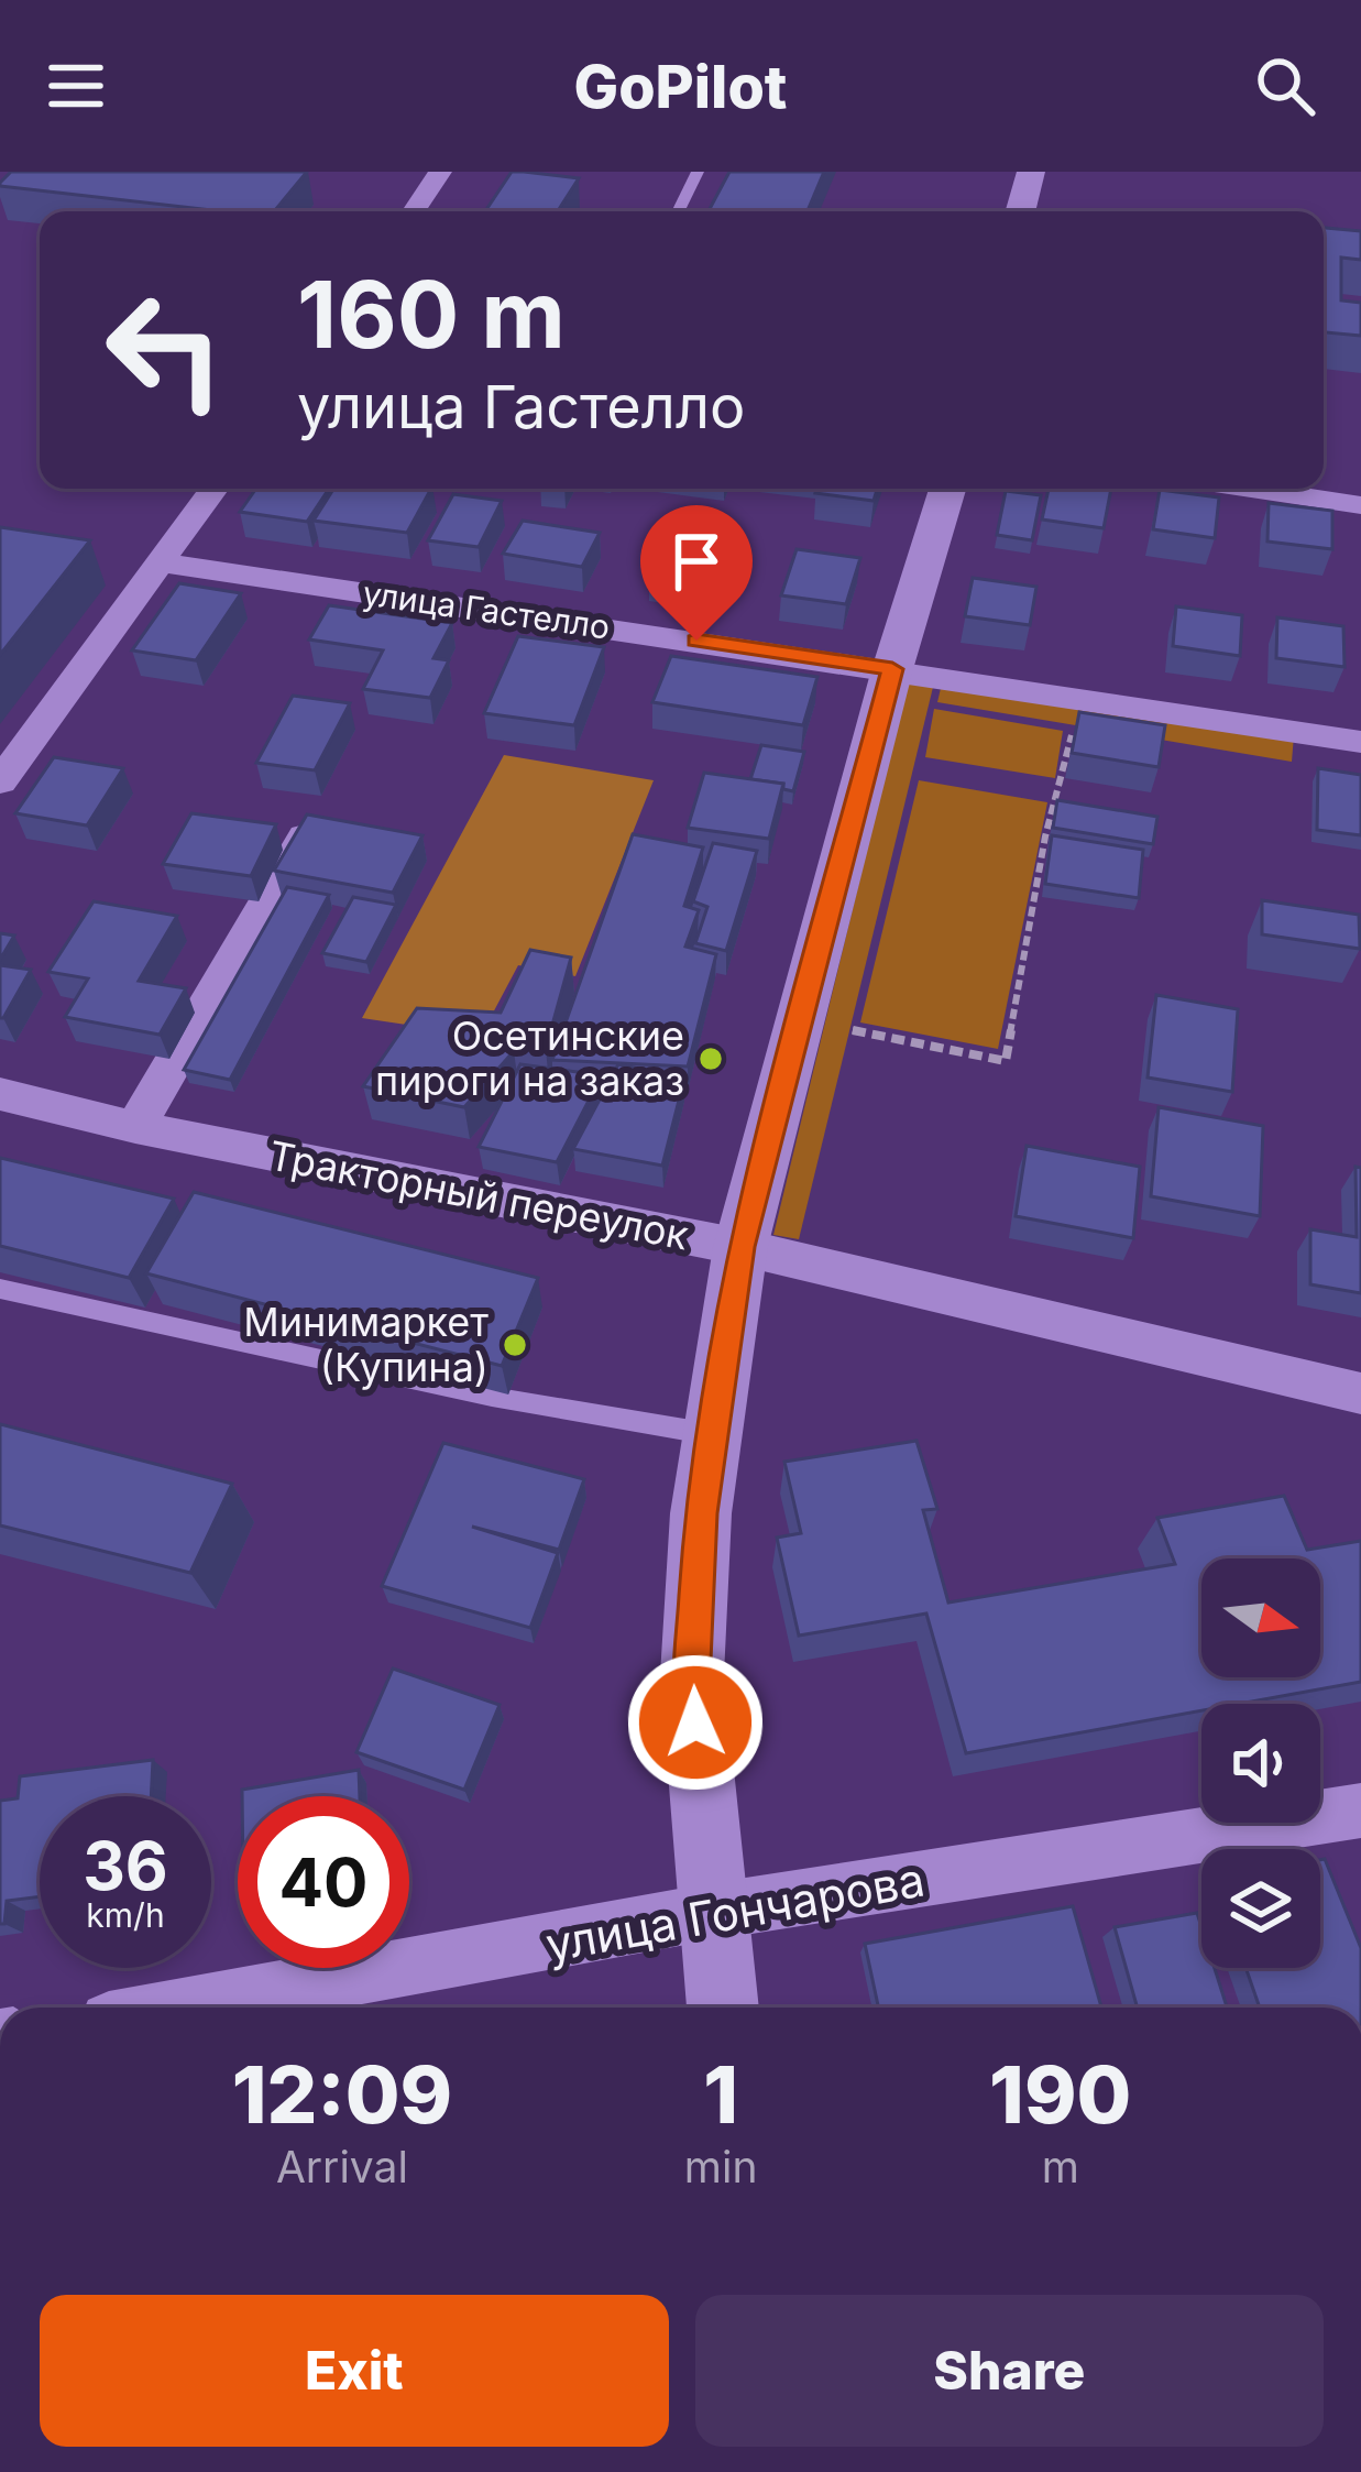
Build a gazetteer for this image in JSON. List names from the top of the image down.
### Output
{
  "streets": {
    "street": ["улица Гастелло", "Тракторный переулок", "улица Гончарова"]
  },
  "places": ["Осетинские пироги на заказ", "Минимаркет (Купина)"],
  "north": "right",
  "page": {
    "header": "GoPilot",
    "turn": ["160 m", "улица Гастелло"],
    "speed": "36 km/h",
    "limit": "40",
    "eta": [
      "12:09",
      "Arrival",
      "1",
      "min",
      "190",
      "m"
    ],
    "buttons": ["Exit", "Share"]
  }
}
